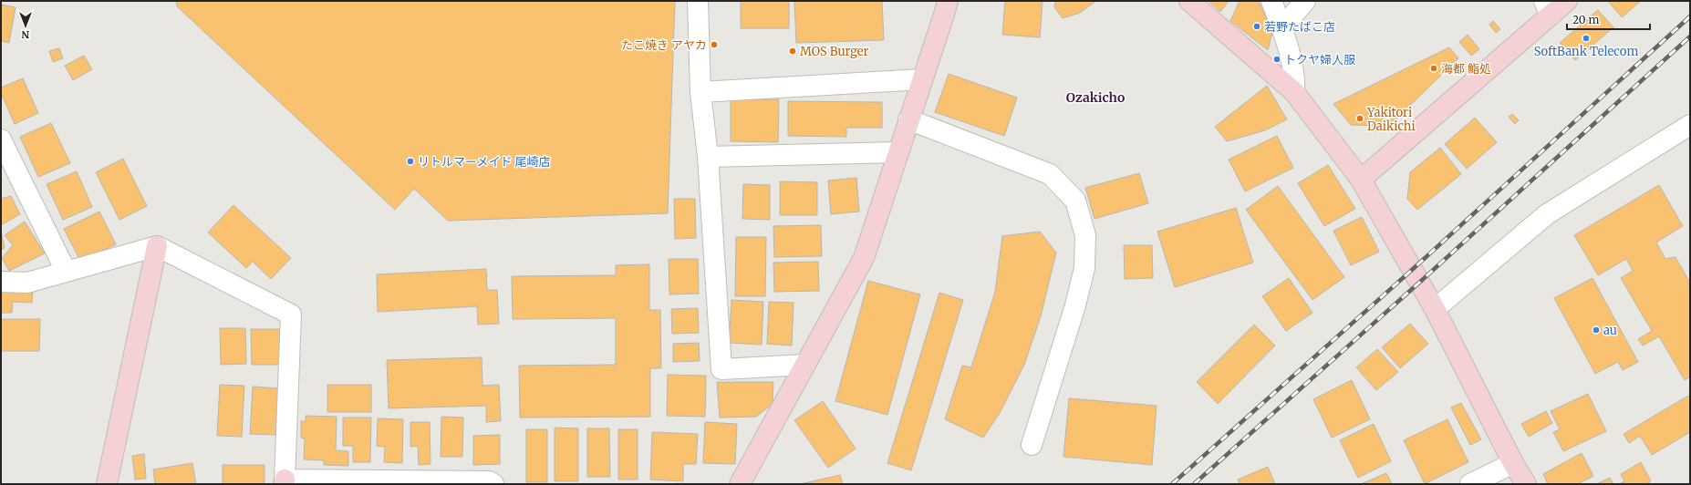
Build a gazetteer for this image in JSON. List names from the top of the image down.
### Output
{
  "districts": ["Ozakicho"],
  "places": [
    "若野たばこ店",
    "SoftBank Telecom",
    "たこ焼き アヤカ",
    "MOS Burger",
    "トクヤ婦人服",
    "海都 鮨処",
    "Yakitori Daikichi",
    "リトルマーメイド 尾崎店",
    "au"
  ],
  "scale_bar": "20 m",
  "north": "bottom"
}
